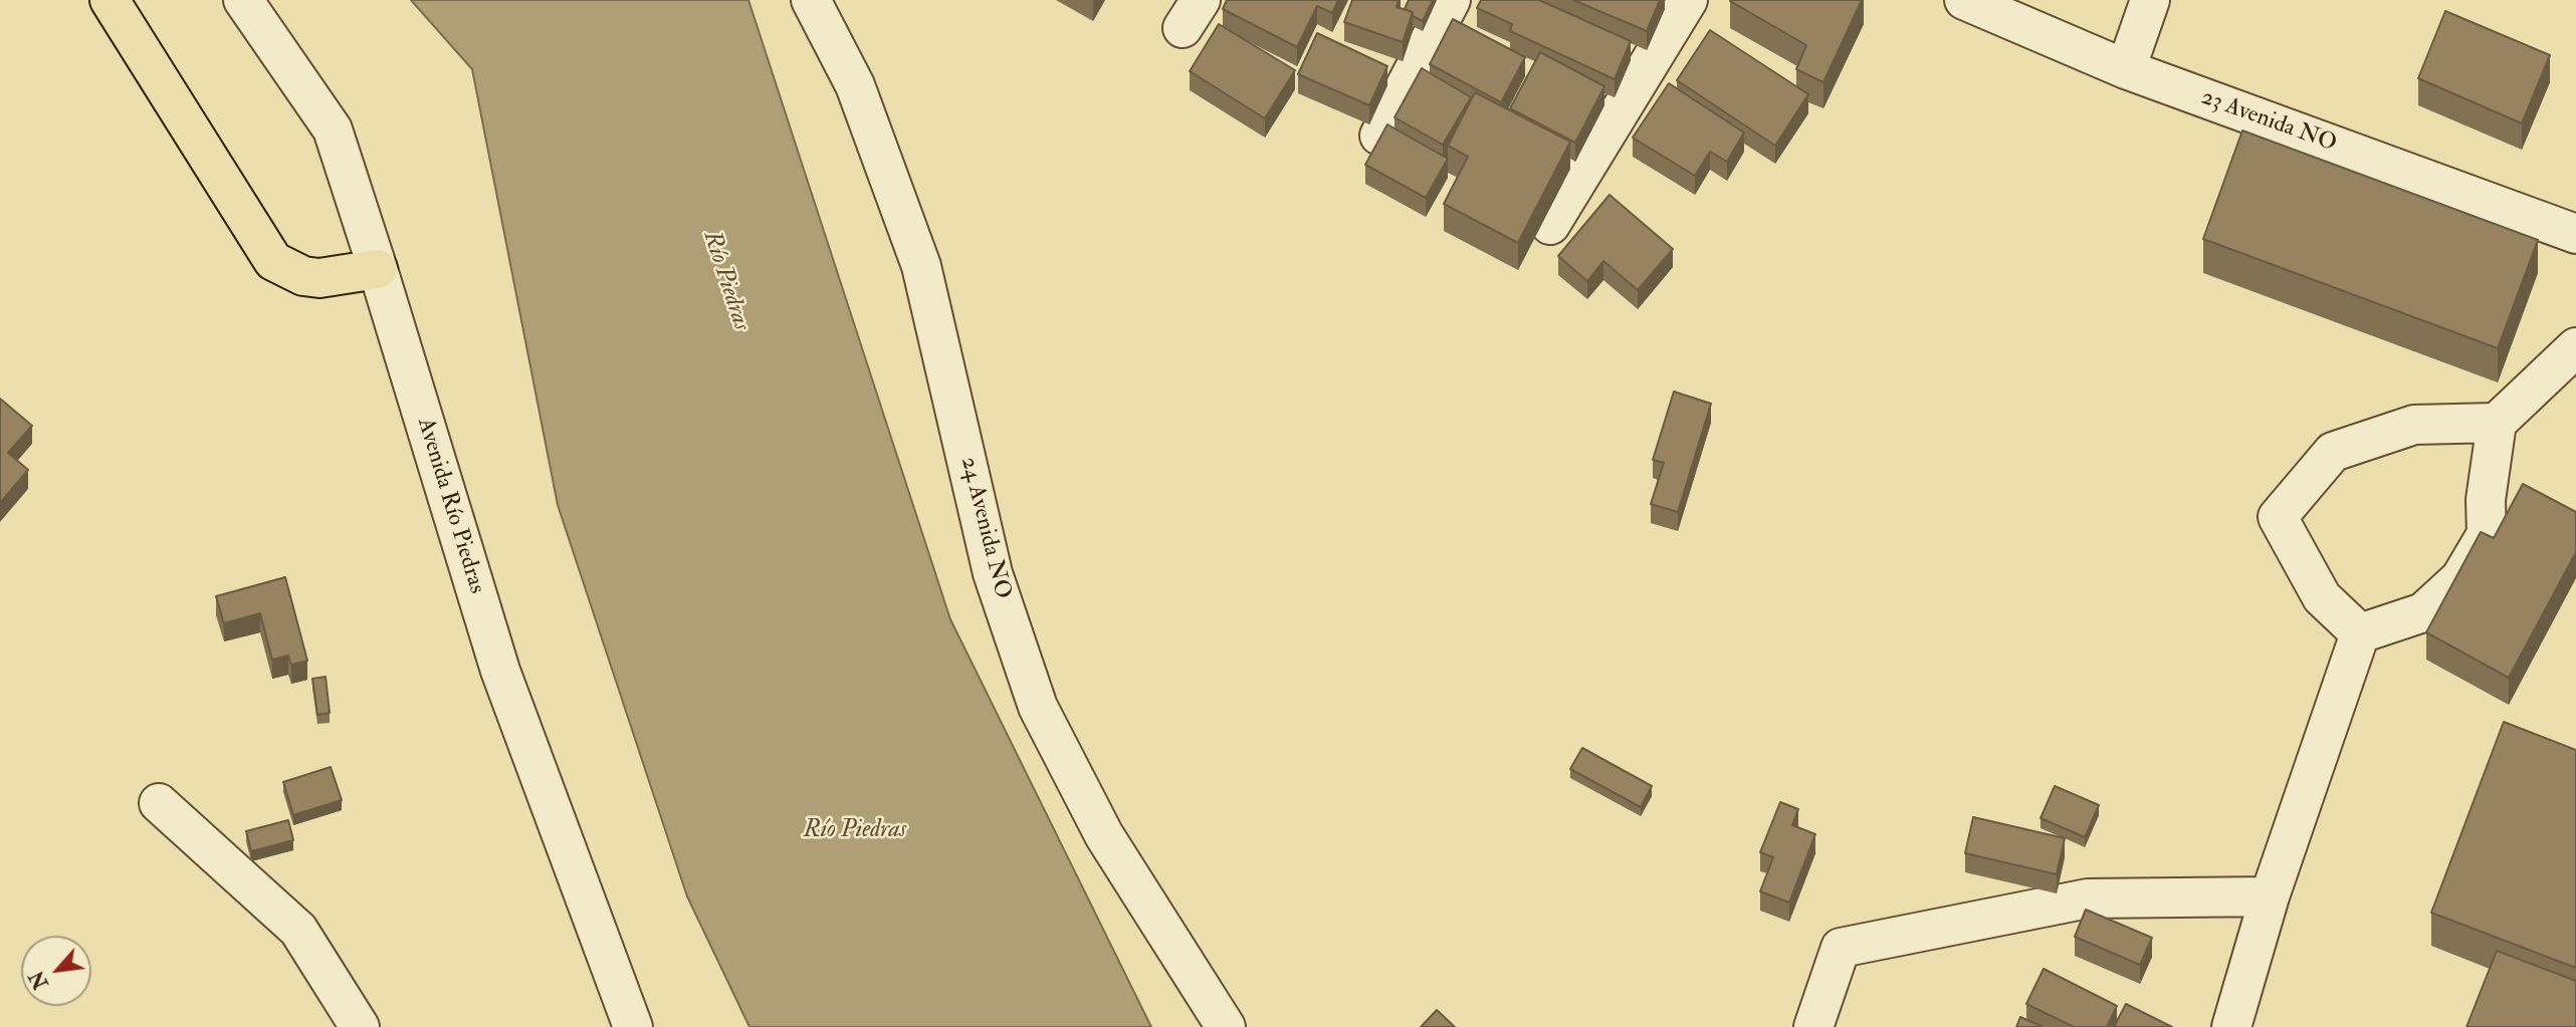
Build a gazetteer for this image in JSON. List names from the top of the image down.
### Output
{
  "streets": {
    "street": ["23 Avenida NO", "Avenida Río Piedras", "24 Avenida NO"]
  },
  "water": ["Río Piedras"],
  "north": "bottom left"
}
